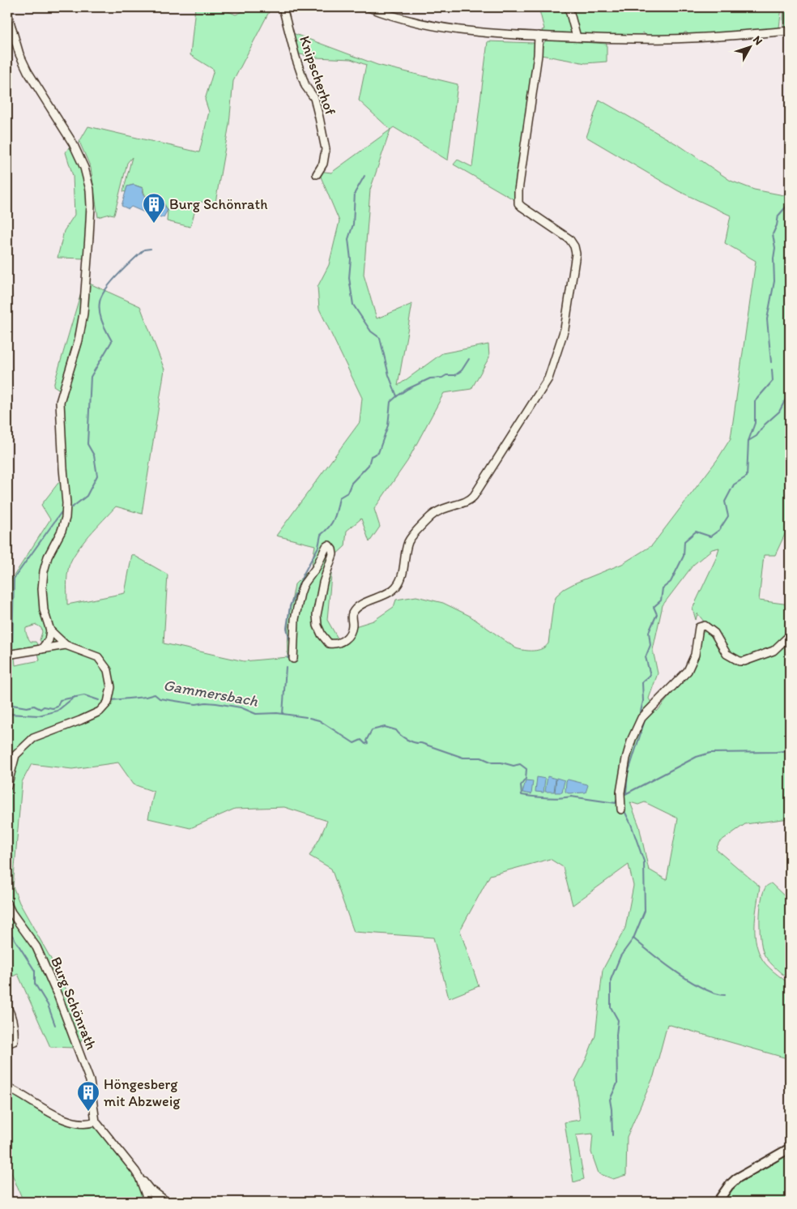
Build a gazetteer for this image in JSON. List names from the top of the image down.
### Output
{
  "streets": {
    "street": ["Knipscherhof", "Burg Schönrath"]
  },
  "water": ["Gammersbach"],
  "places": {
    "building": ["Burg Schönrath", "Höngesberg mit Abzweig"]
  },
  "north": "top right"
}
